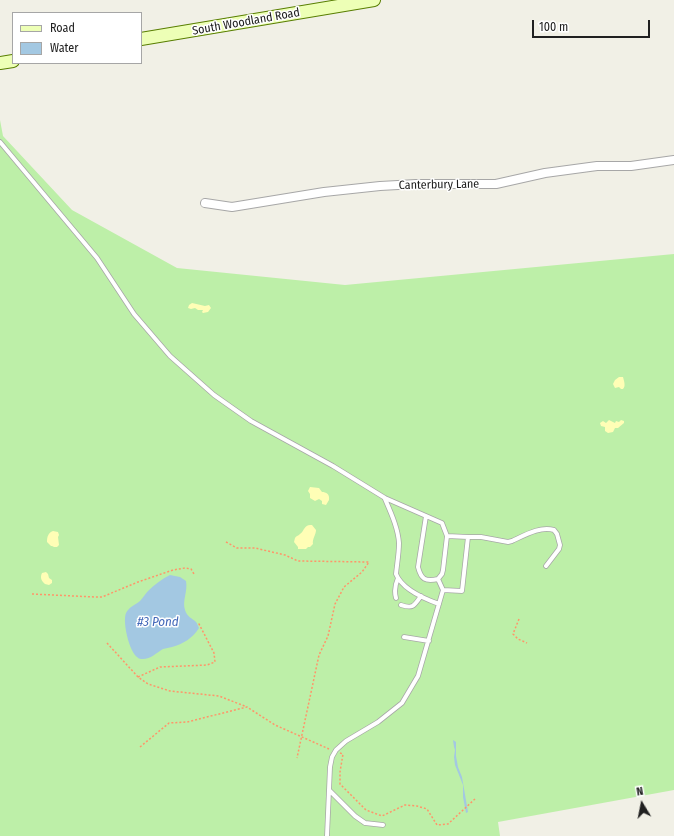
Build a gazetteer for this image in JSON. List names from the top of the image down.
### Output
{
  "streets": {
    "street": ["South Woodland Road", "Canterbury Lane"]
  },
  "water": ["#3 Pond"],
  "legend": ["Road", "Water"],
  "scale_bar": "100 m",
  "north": "top"
}
